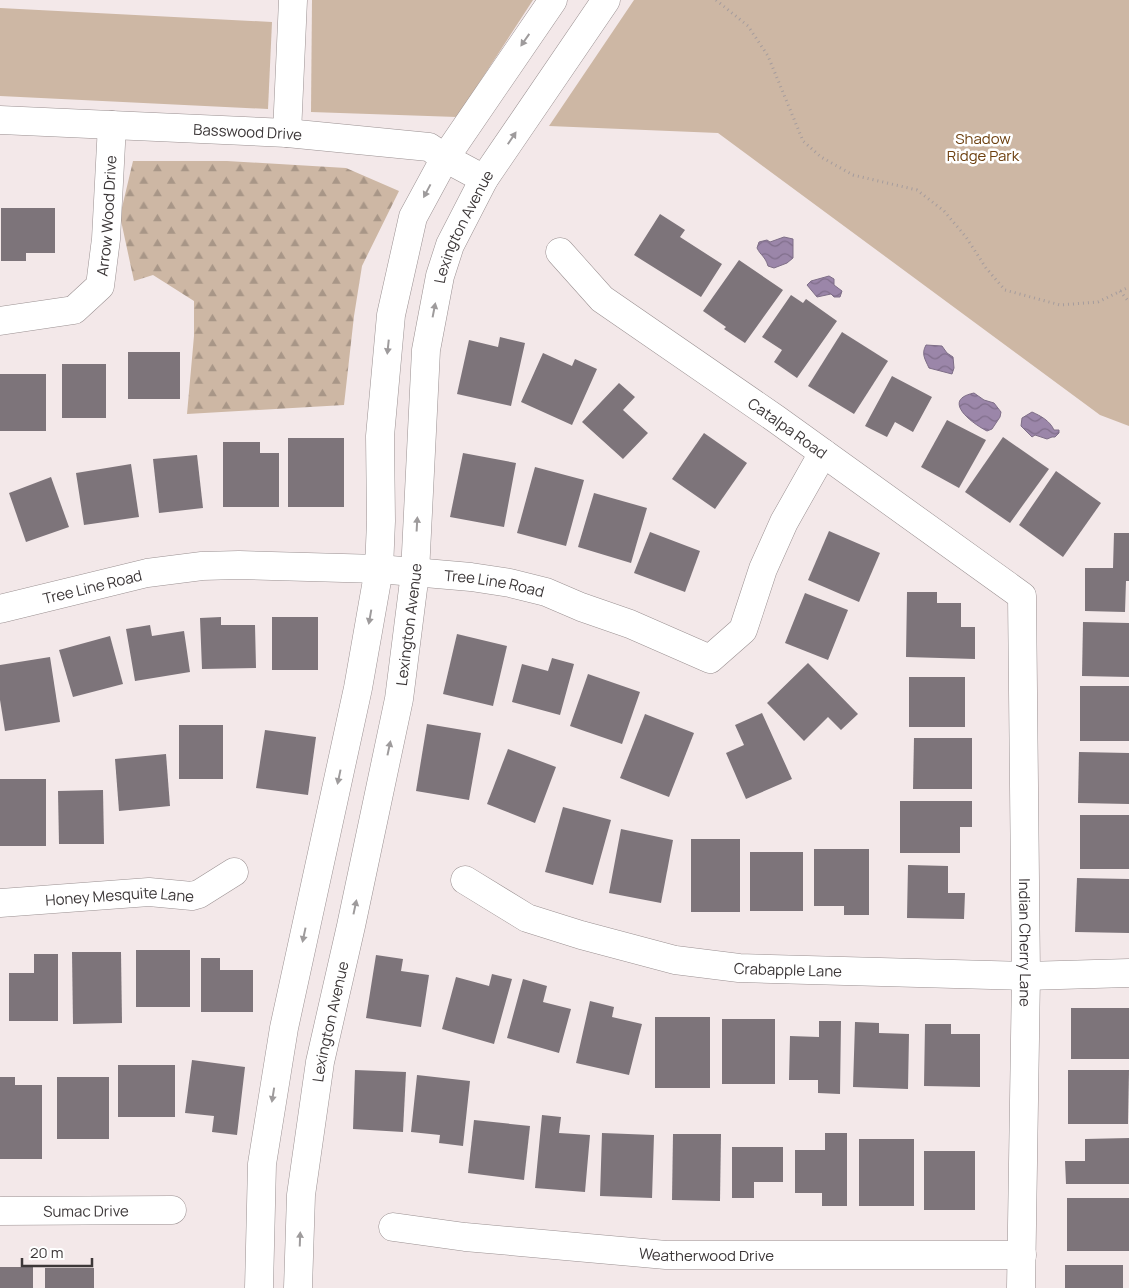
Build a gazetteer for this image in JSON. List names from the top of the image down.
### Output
{
  "streets": {
    "street": [
      "Basswood Drive",
      "Arrow Wood Drive",
      "Lexington Avenue",
      "Catalpa Road",
      "Tree Line Road",
      "Honey Mesquite Lane",
      "Indian Cherry Lane",
      "Crabapple Lane",
      "Sumac Drive",
      "Weatherwood Drive"
    ]
  },
  "crossings": [
    ["Basswood Drive", "Arrow Wood Drive"],
    ["Basswood Drive", "Lexington Avenue"],
    ["Lexington Avenue", "Tree Line Road"],
    ["Catalpa Road", "Tree Line Road"],
    ["Catalpa Road", "Indian Cherry Lane"],
    ["Indian Cherry Lane", "Crabapple Lane"],
    ["Indian Cherry Lane", "Weatherwood Drive"]
  ],
  "parks": ["Shadow Ridge Park"],
  "scale_bar": "20 m"
}
